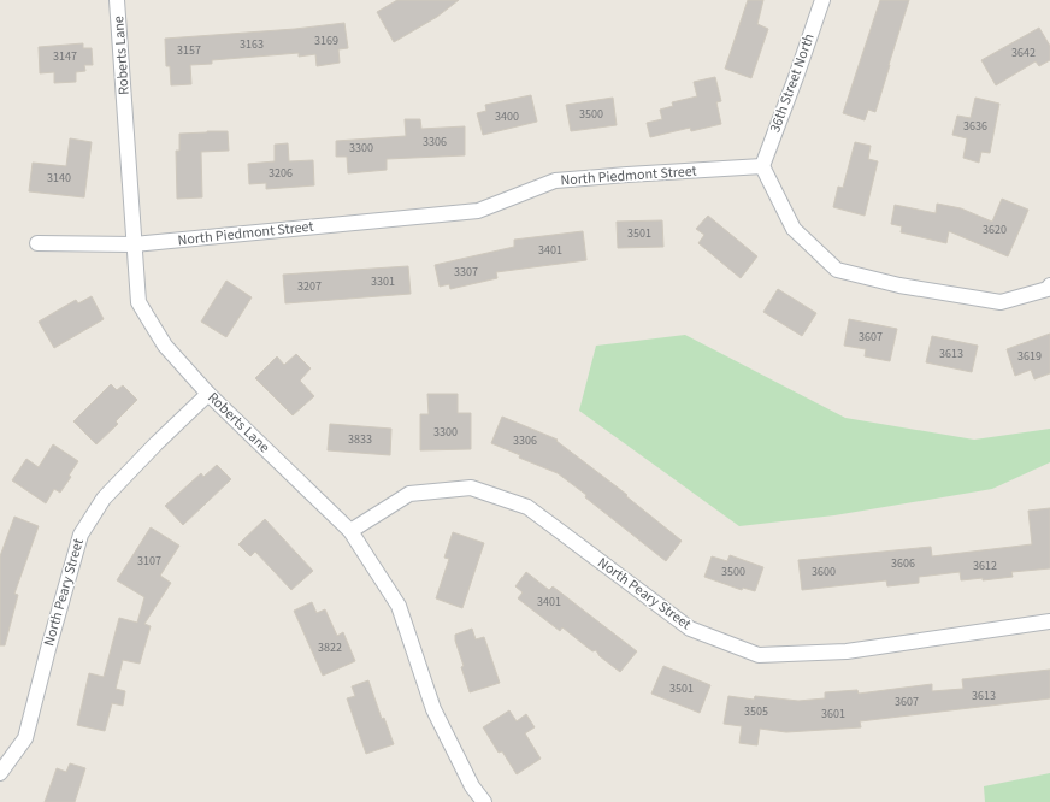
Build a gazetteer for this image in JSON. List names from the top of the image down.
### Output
{
  "streets": {
    "street": [
      "Roberts Lane",
      "36th Street North",
      "North Piedmont Street",
      "North Peary Street"
    ]
  },
  "crossings": [
    ["Roberts Lane", "North Piedmont Street"],
    ["Roberts Lane", "North Peary Street"],
    ["36th Street North", "North Piedmont Street"]
  ],
  "house_numbers": [
    "3169",
    "3163",
    "3157",
    "3642",
    "3147",
    "3500",
    "3400",
    "3636",
    "3306",
    "3300",
    "3206",
    "3140",
    "3620",
    "3501",
    "3401",
    "3307",
    "3301",
    "3207",
    "3607",
    "3613",
    "3619",
    "3300",
    "3833",
    "3306",
    "3107",
    "3606",
    "3612",
    "3500",
    "3600",
    "3401",
    "3822",
    "3501",
    "3613",
    "3607",
    "3505",
    "3601"
  ]
}
